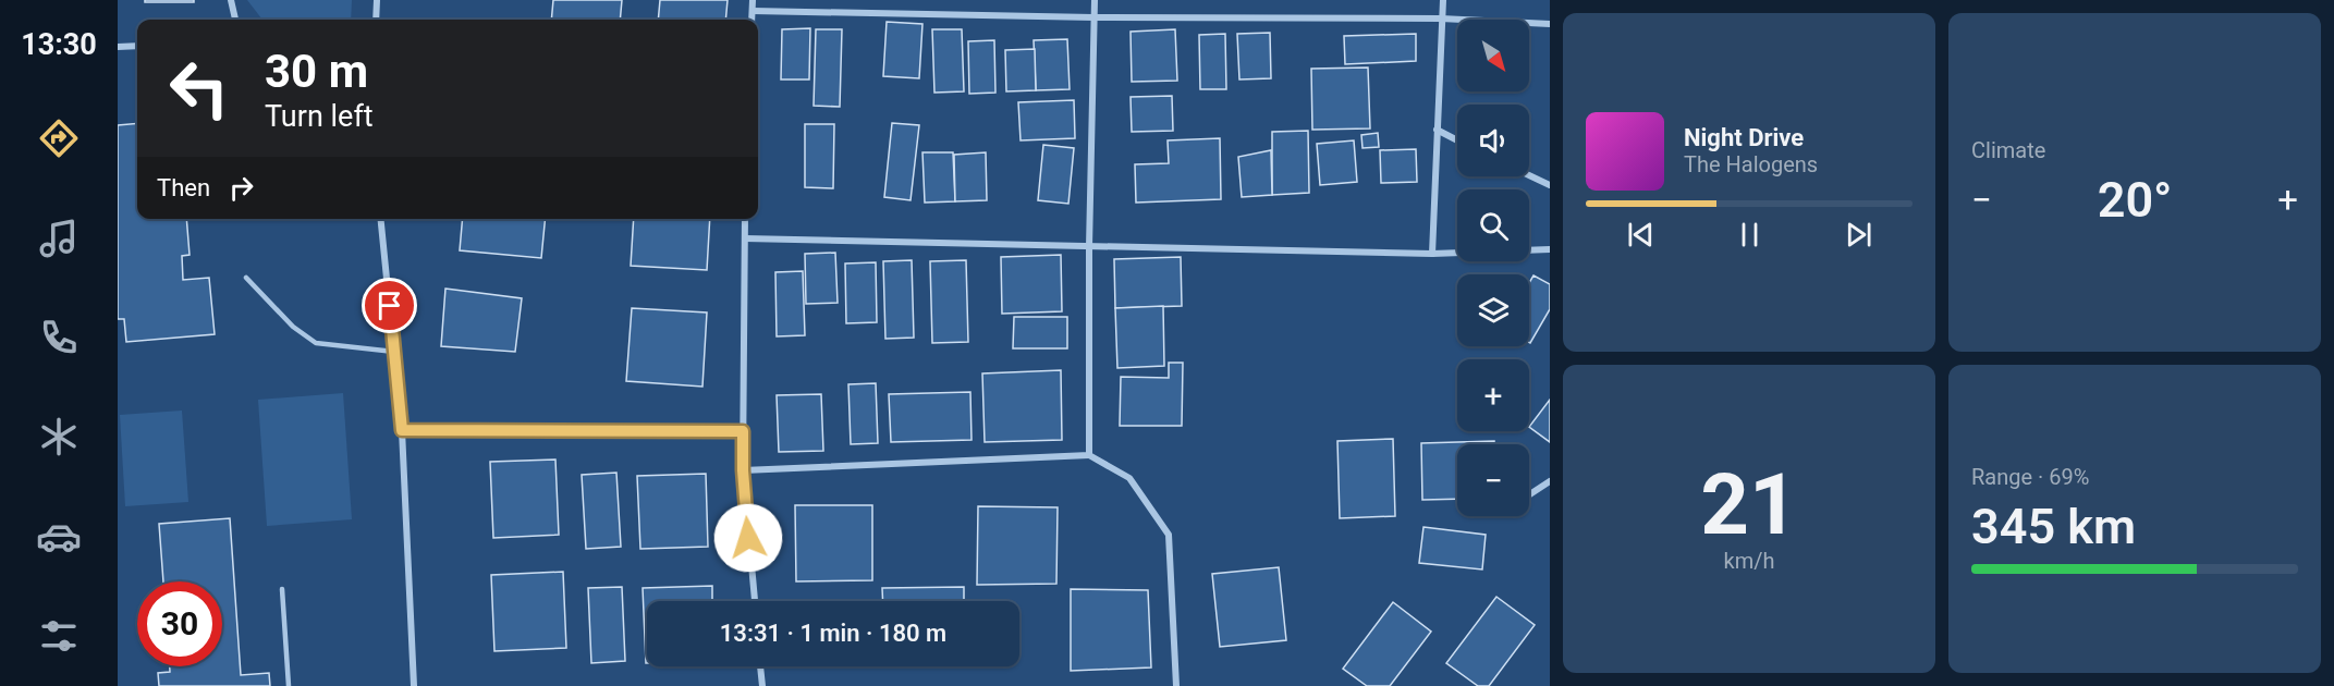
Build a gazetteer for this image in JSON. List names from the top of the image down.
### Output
{
  "north": "bottom right",
  "page": {
    "tabs": "13:30",
    "tile": [
      "Climate",
      ["21", "km/h"],
      ["Range · 69%", "345 km"]
    ],
    "map_buttons": ["+", "−"],
    "turn": ["30 m", "Turn left"],
    "song": ["Night Drive", "The Halogens"],
    "then": "Then",
    "heat": ["−", "20°", "+"],
    "limit": "30",
    "trip": "13:31 · 1 min · 180 m"
  }
}
